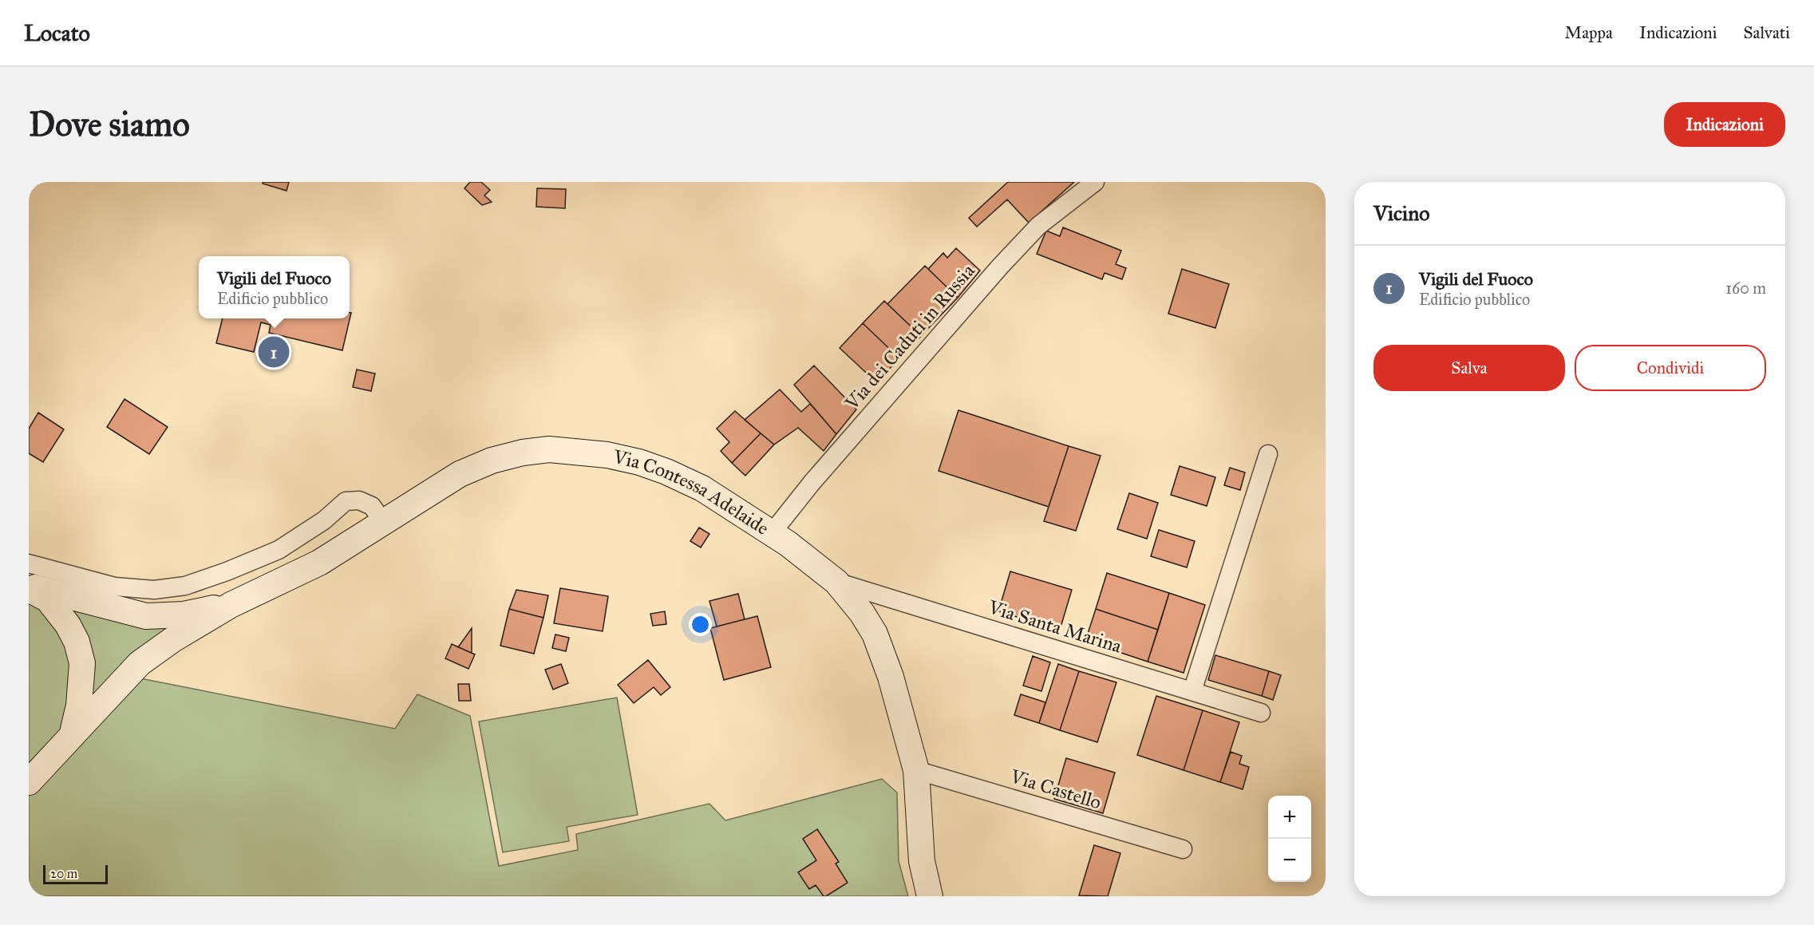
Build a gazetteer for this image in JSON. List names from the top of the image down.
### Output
{
  "streets": {
    "street": [
      "Via dei Caduti in Russia",
      "Via Contessa Adelaide",
      "Via Santa Marina",
      "Via Castello"
    ]
  },
  "crossings": [
    ["Via dei Caduti in Russia", "Via Contessa Adelaide"],
    ["Via Contessa Adelaide", "Via Santa Marina"],
    ["Via Contessa Adelaide", "Via Castello"]
  ],
  "scale_bar": "20 m",
  "page": {
    "header": "Locato",
    "nav": ["Mappa", "Indicazioni", "Salvati"],
    "buttons": [
      "Indicazioni",
      ["Salva", "Condividi"]
    ],
    "title": "Dove siamo",
    "heading": "Vicino",
    "list": [
      {
        "mark": "1",
        "name": "Vigili del Fuoco",
        "note": "Edificio pubblico",
        "value": "160 m"
      }
    ],
    "popup": ["Vigili del Fuoco", "Edificio pubblico"],
    "pins": "1",
    "map_buttons": ["+", "−"],
    "scale": "20 m"
  }
}
